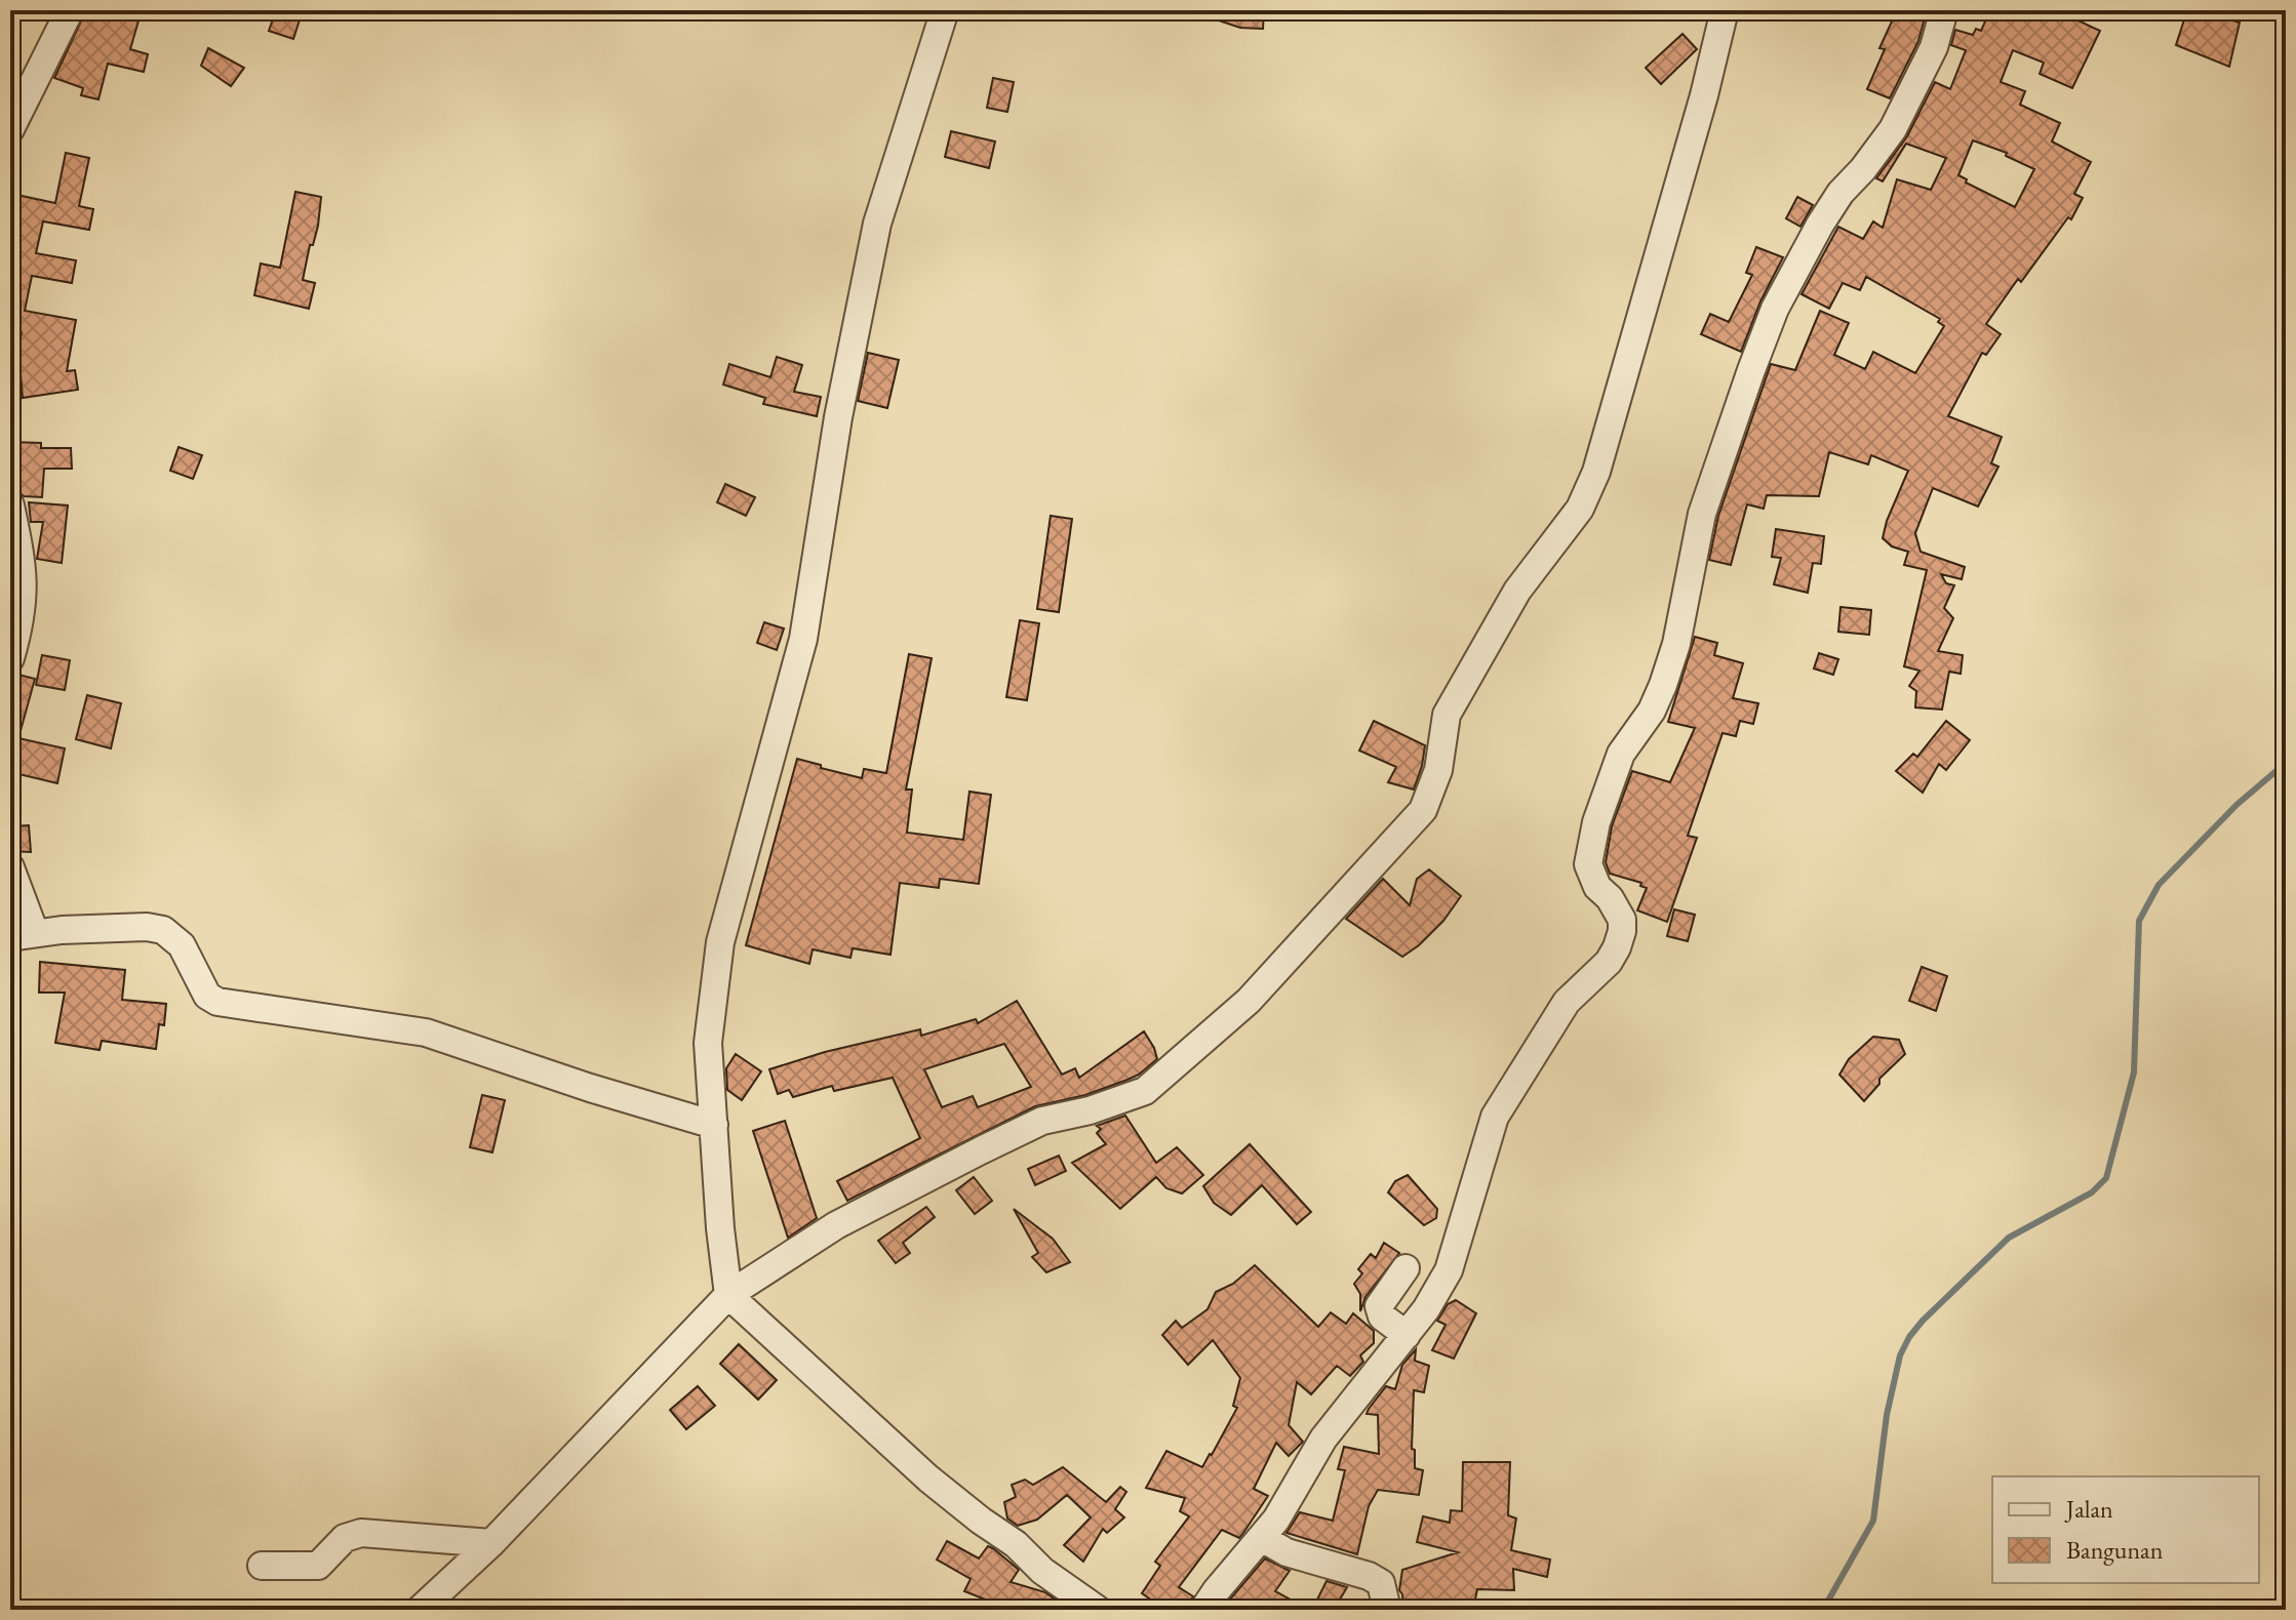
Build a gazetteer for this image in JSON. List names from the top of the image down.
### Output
{
  "legend": ["Jalan", "Bangunan"]
}
